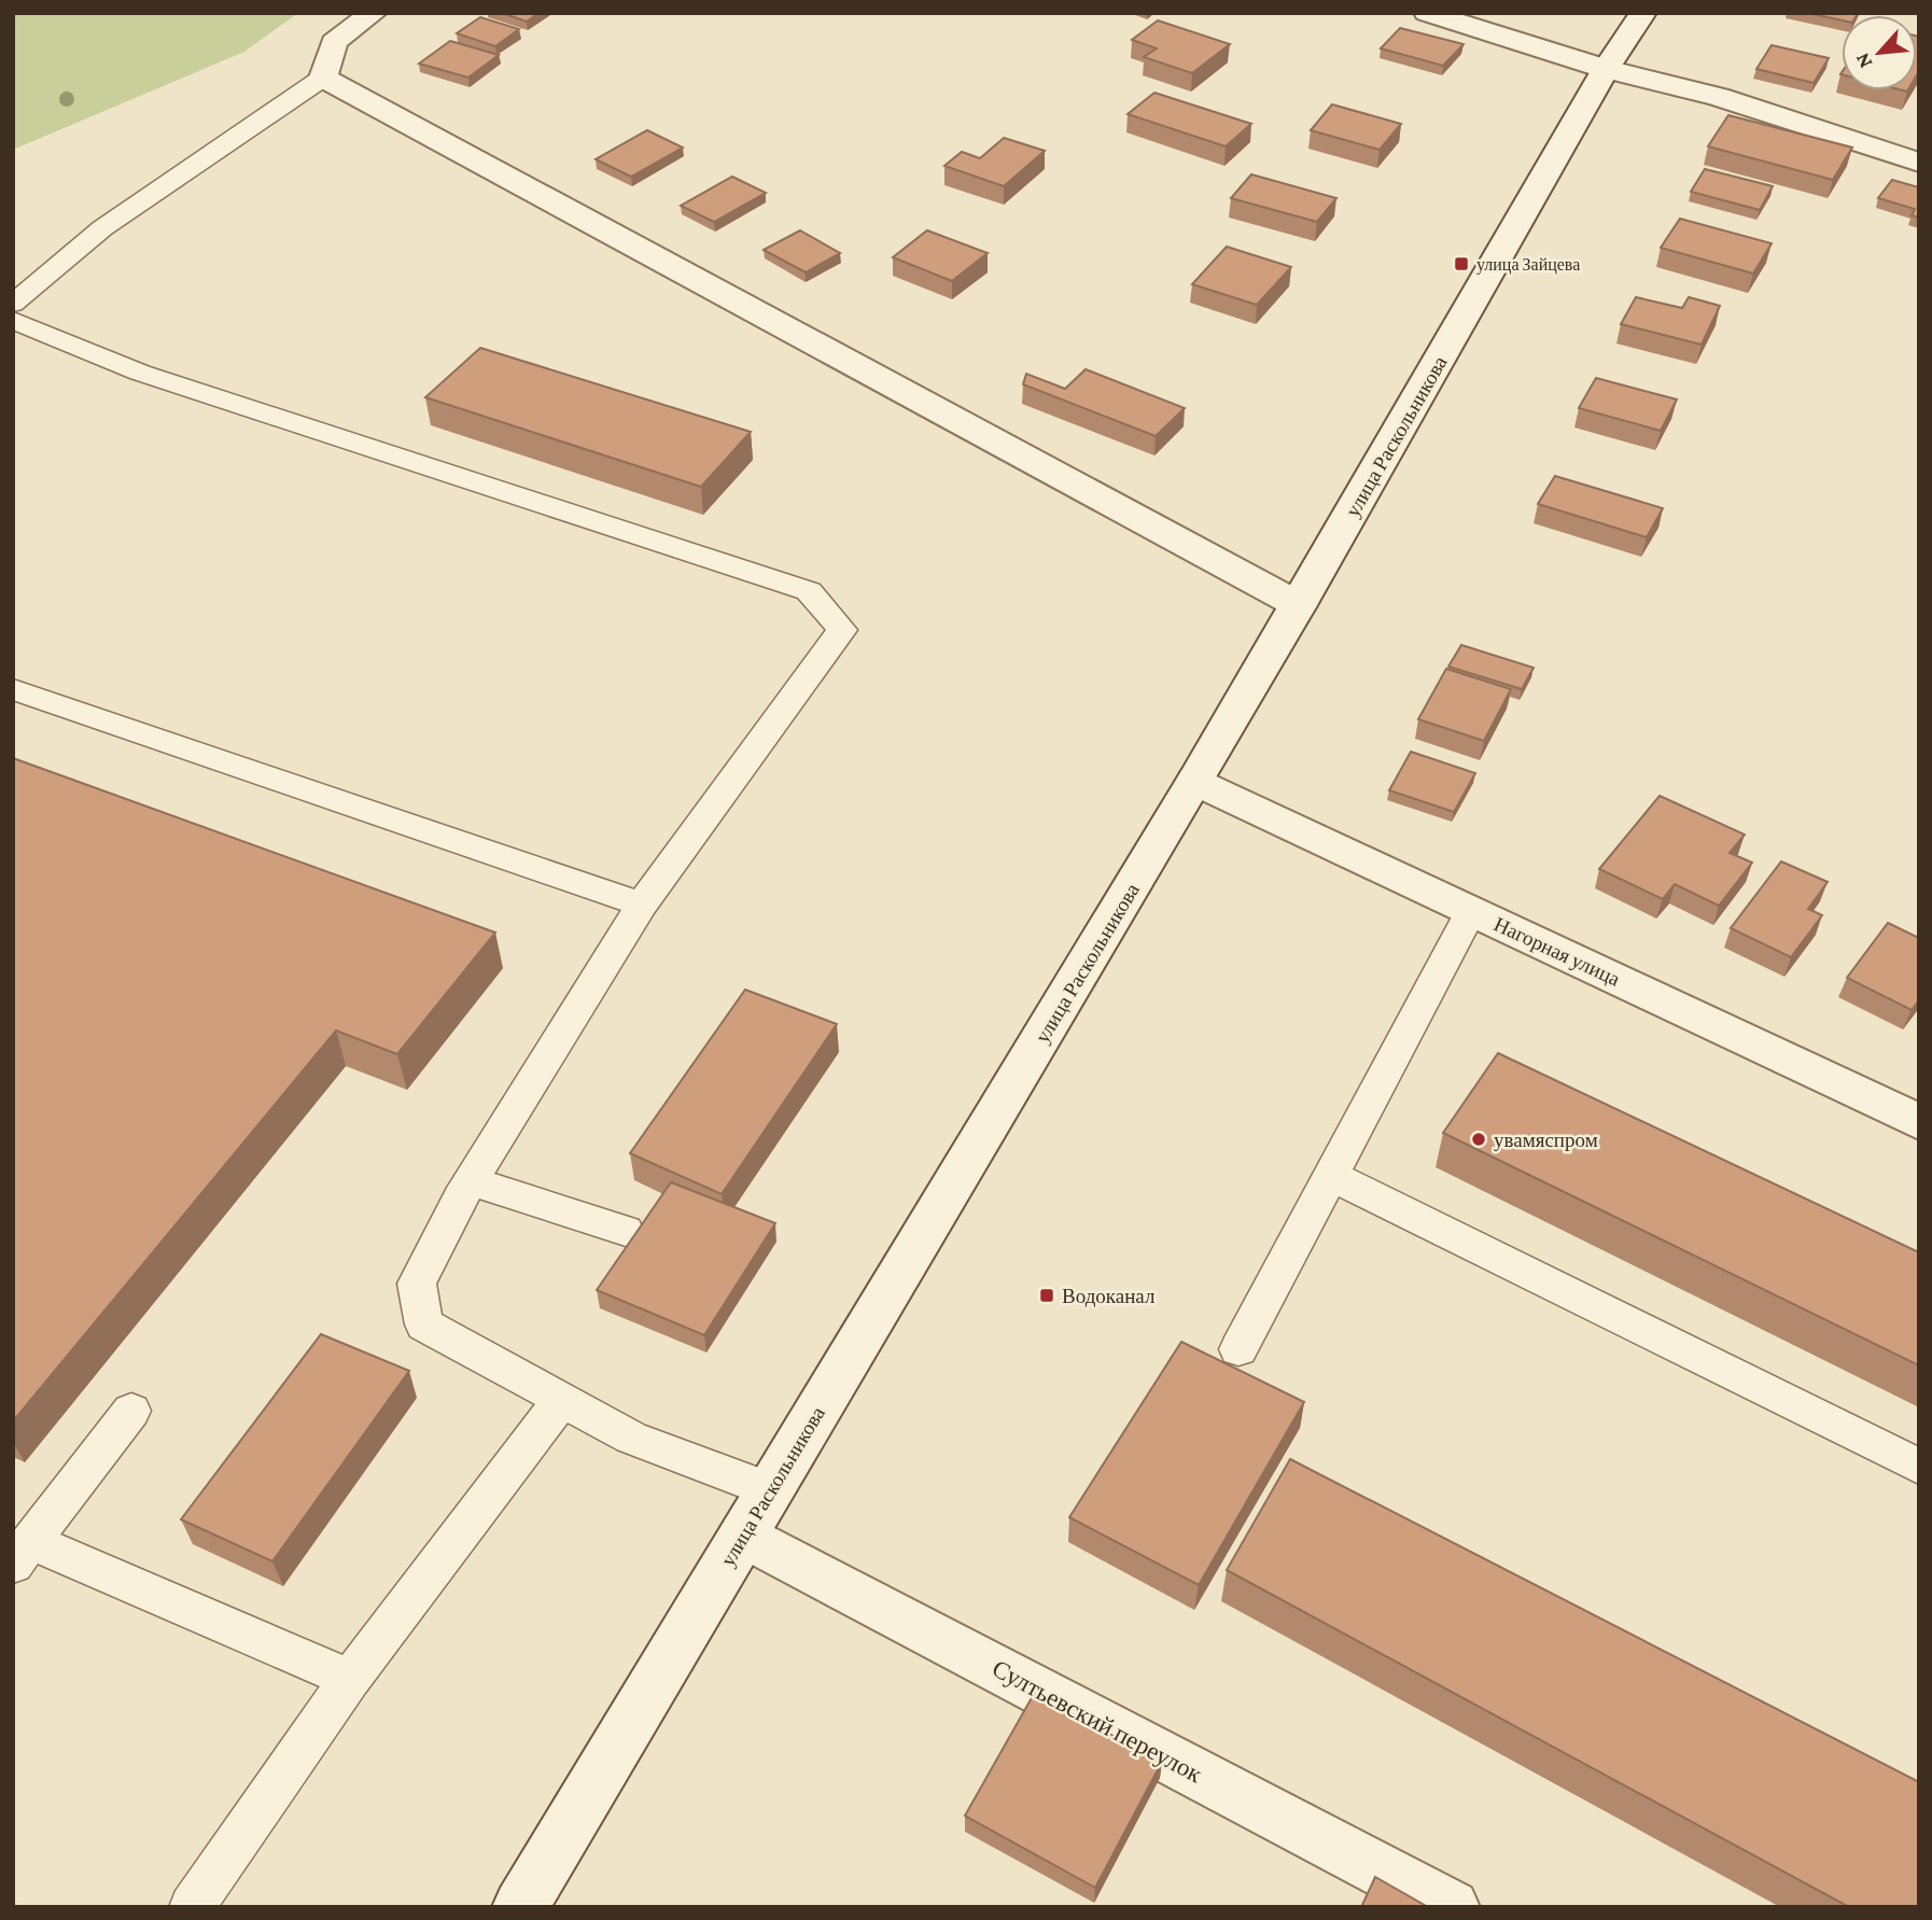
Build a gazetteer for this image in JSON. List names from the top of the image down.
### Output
{
  "streets": {
    "street": ["улица Раскольникова", "Нагорная улица", "Султьевский переулок"]
  },
  "crossings": [
    ["улица Раскольникова", "Нагорная улица"],
    ["улица Раскольникова", "Султьевский переулок"]
  ],
  "places": {
    "transit": ["улица Зайцева", "Водоканал"],
    "other": ["увамяспром"]
  },
  "north": "bottom left"
}
